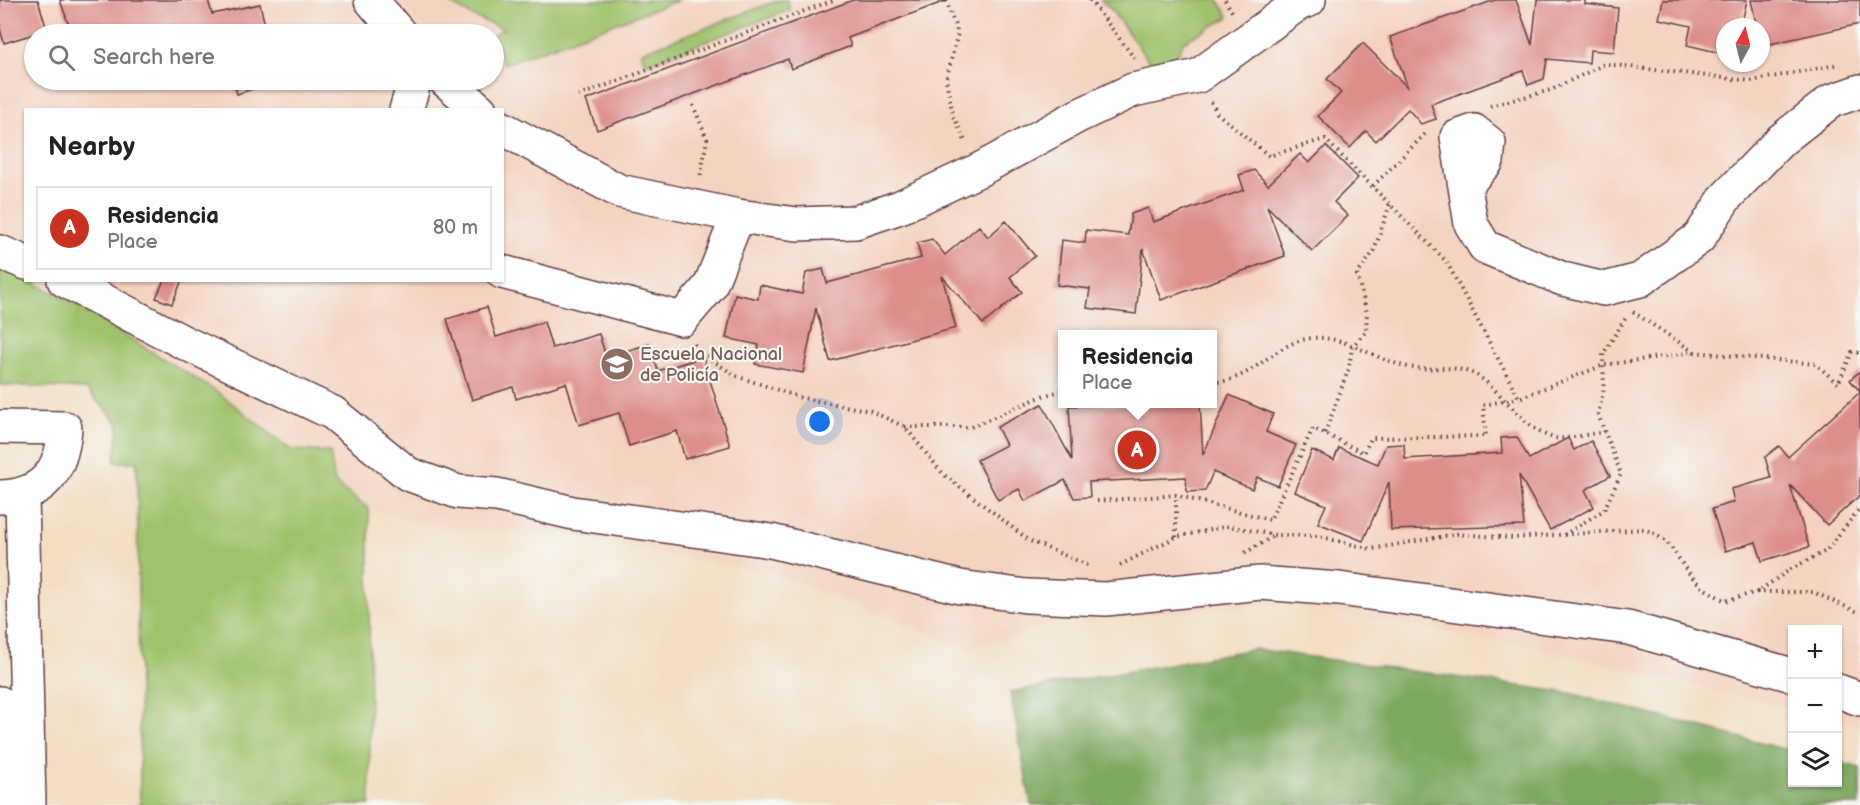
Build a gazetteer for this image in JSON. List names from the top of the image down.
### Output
{
  "places": {
    "school or university": ["Escuela Nacional de Policía"]
  },
  "north": "top",
  "page": {
    "search": "Search here",
    "heading": "Nearby",
    "list": [
      {
        "mark": "A",
        "name": "Residencia",
        "note": "Place",
        "value": "80 m"
      }
    ],
    "popup": ["Residencia", "Place"],
    "pins": "A",
    "map_buttons": ["+", "−"]
  }
}
